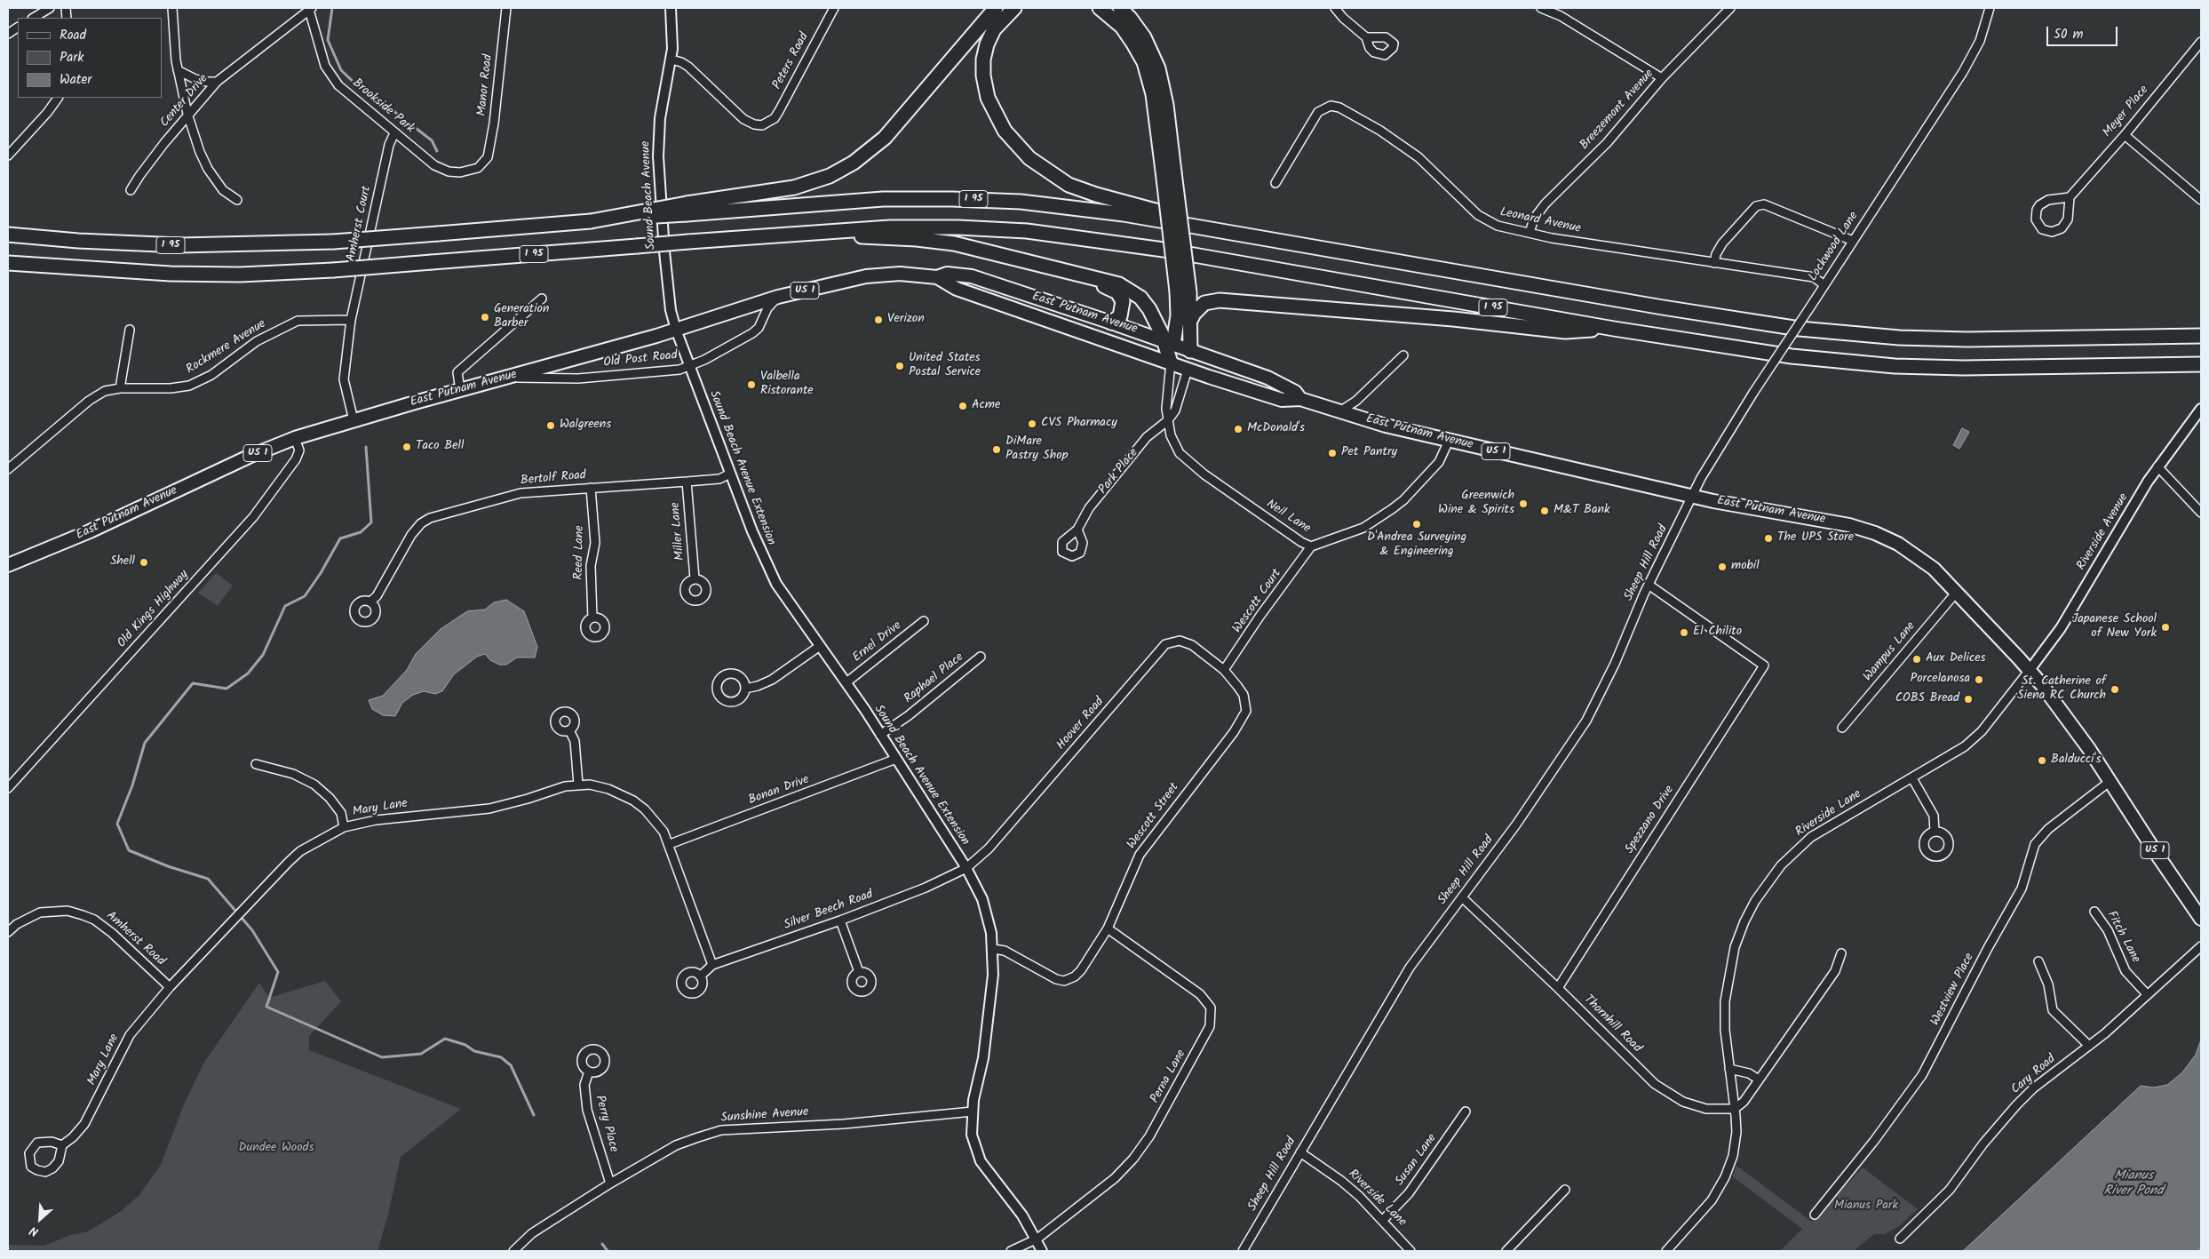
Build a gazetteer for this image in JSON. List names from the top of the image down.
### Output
{
  "streets": {
    "highway": ["I 95"],
    "main road": ["US 1", "East Putnam Avenue", "Park Place"],
    "street": [
      "Peters Road",
      "Manor Road",
      "Center Drive",
      "Brookside Park",
      "Breezemont Avenue",
      "Meyer Place",
      "Sound Beach Avenue",
      "Leonard Avenue",
      "Amherst Court",
      "Lockwood Lane",
      "Rockmere Avenue",
      "Old Post Road",
      "Sound Beach Avenue Extension",
      "Bertolf Road",
      "Neil Lane",
      "Miller Lane",
      "Riverside Avenue",
      "Reed Lane",
      "Sheep Hill Road",
      "Wescott Court",
      "Old Kings Highway",
      "Ernel Drive",
      "Wampus Lane",
      "Raphael Place",
      "Hoover Road",
      "Bonan Drive",
      "Mary Lane",
      "Riverside Lane",
      "Wescott Street",
      "Spezzano Drive",
      "Silver Beech Road",
      "Fitch Lane",
      "Amherst Road",
      "Westview Place",
      "Thornhill Road",
      "Cary Road",
      "Perna Lane",
      "Sunshine Avenue",
      "Perry Place",
      "Susan Lane"
    ]
  },
  "crossings": [
    ["Peters Road", "Sound Beach Avenue"],
    ["Manor Road", "Brookside Park"],
    ["Center Drive", "Brookside Park"],
    ["Brookside Park", "Amherst Court"],
    ["Breezemont Avenue", "Leonard Avenue"],
    ["Sound Beach Avenue", "East Putnam Avenue"],
    ["Sound Beach Avenue", "Sound Beach Avenue Extension"],
    ["Leonard Avenue", "Lockwood Lane"],
    ["Amherst Court", "East Putnam Avenue"],
    ["Amherst Court", "Rockmere Avenue"],
    ["Lockwood Lane", "East Putnam Avenue"],
    ["Lockwood Lane", "Sheep Hill Road"],
    ["East Putnam Avenue", "Old Post Road"],
    ["East Putnam Avenue", "Sound Beach Avenue Extension"],
    ["East Putnam Avenue", "Park Place"],
    ["East Putnam Avenue", "Neil Lane"],
    ["East Putnam Avenue", "Riverside Avenue"],
    ["East Putnam Avenue", "Sheep Hill Road"],
    ["East Putnam Avenue", "Old Kings Highway"],
    ["East Putnam Avenue", "Wampus Lane"],
    ["East Putnam Avenue", "Riverside Lane"],
    ["East Putnam Avenue", "Westview Place"],
    ["Old Post Road", "Sound Beach Avenue Extension"],
    ["Sound Beach Avenue Extension", "Bertolf Road"],
    ["Sound Beach Avenue Extension", "Ernel Drive"],
    ["Sound Beach Avenue Extension", "Raphael Place"],
    ["Sound Beach Avenue Extension", "Hoover Road"],
    ["Sound Beach Avenue Extension", "Bonan Drive"],
    ["Sound Beach Avenue Extension", "Wescott Street"],
    ["Sound Beach Avenue Extension", "Silver Beech Road"],
    ["Sound Beach Avenue Extension", "Perna Lane"],
    ["Sound Beach Avenue Extension", "Sunshine Avenue"],
    ["Park Place", "Neil Lane"],
    ["Bertolf Road", "Miller Lane"],
    ["Bertolf Road", "Reed Lane"],
    ["Neil Lane", "Wescott Court"],
    ["Riverside Avenue", "Riverside Lane"],
    ["Sheep Hill Road", "Riverside Lane"],
    ["Sheep Hill Road", "Spezzano Drive"],
    ["Sheep Hill Road", "Thornhill Road"],
    ["Wescott Court", "Hoover Road"],
    ["Wescott Court", "Wescott Street"],
    ["Hoover Road", "Wescott Street"],
    ["Hoover Road", "Silver Beech Road"],
    ["Bonan Drive", "Mary Lane"],
    ["Mary Lane", "Silver Beech Road"],
    ["Mary Lane", "Amherst Road"],
    ["Riverside Lane", "Thornhill Road"],
    ["Riverside Lane", "Susan Lane"],
    ["Wescott Street", "Perna Lane"],
    ["Spezzano Drive", "Thornhill Road"],
    ["Fitch Lane", "Cary Road"],
    ["Sunshine Avenue", "Perry Place"]
  ],
  "water": ["Mianus River Pond"],
  "parks": ["Dundee Woods", "Mianus Park"],
  "places": [
    "Generation Barber",
    "Verizon",
    "United States Postal Service",
    "Valbella Ristorante",
    "Acme",
    "CVS Pharmacy",
    "Walgreens",
    "McDonald's",
    "Taco Bell",
    "DiMare Pastry Shop",
    "Pet Pantry",
    "Greenwich Wine & Spirits",
    "M&T Bank",
    "D'Andrea Surveying & Engineering",
    "The UPS Store",
    "Shell",
    "mobil",
    "Japanese School of New York",
    "El Chilito",
    "Aux Delices",
    "Porcelanosa",
    "St. Catherine of Siena RC Church",
    "COBS Bread",
    "Balducci's"
  ],
  "legend": ["Road", "Park", "Water"],
  "scale_bar": "50 m",
  "north": "bottom left"
}
